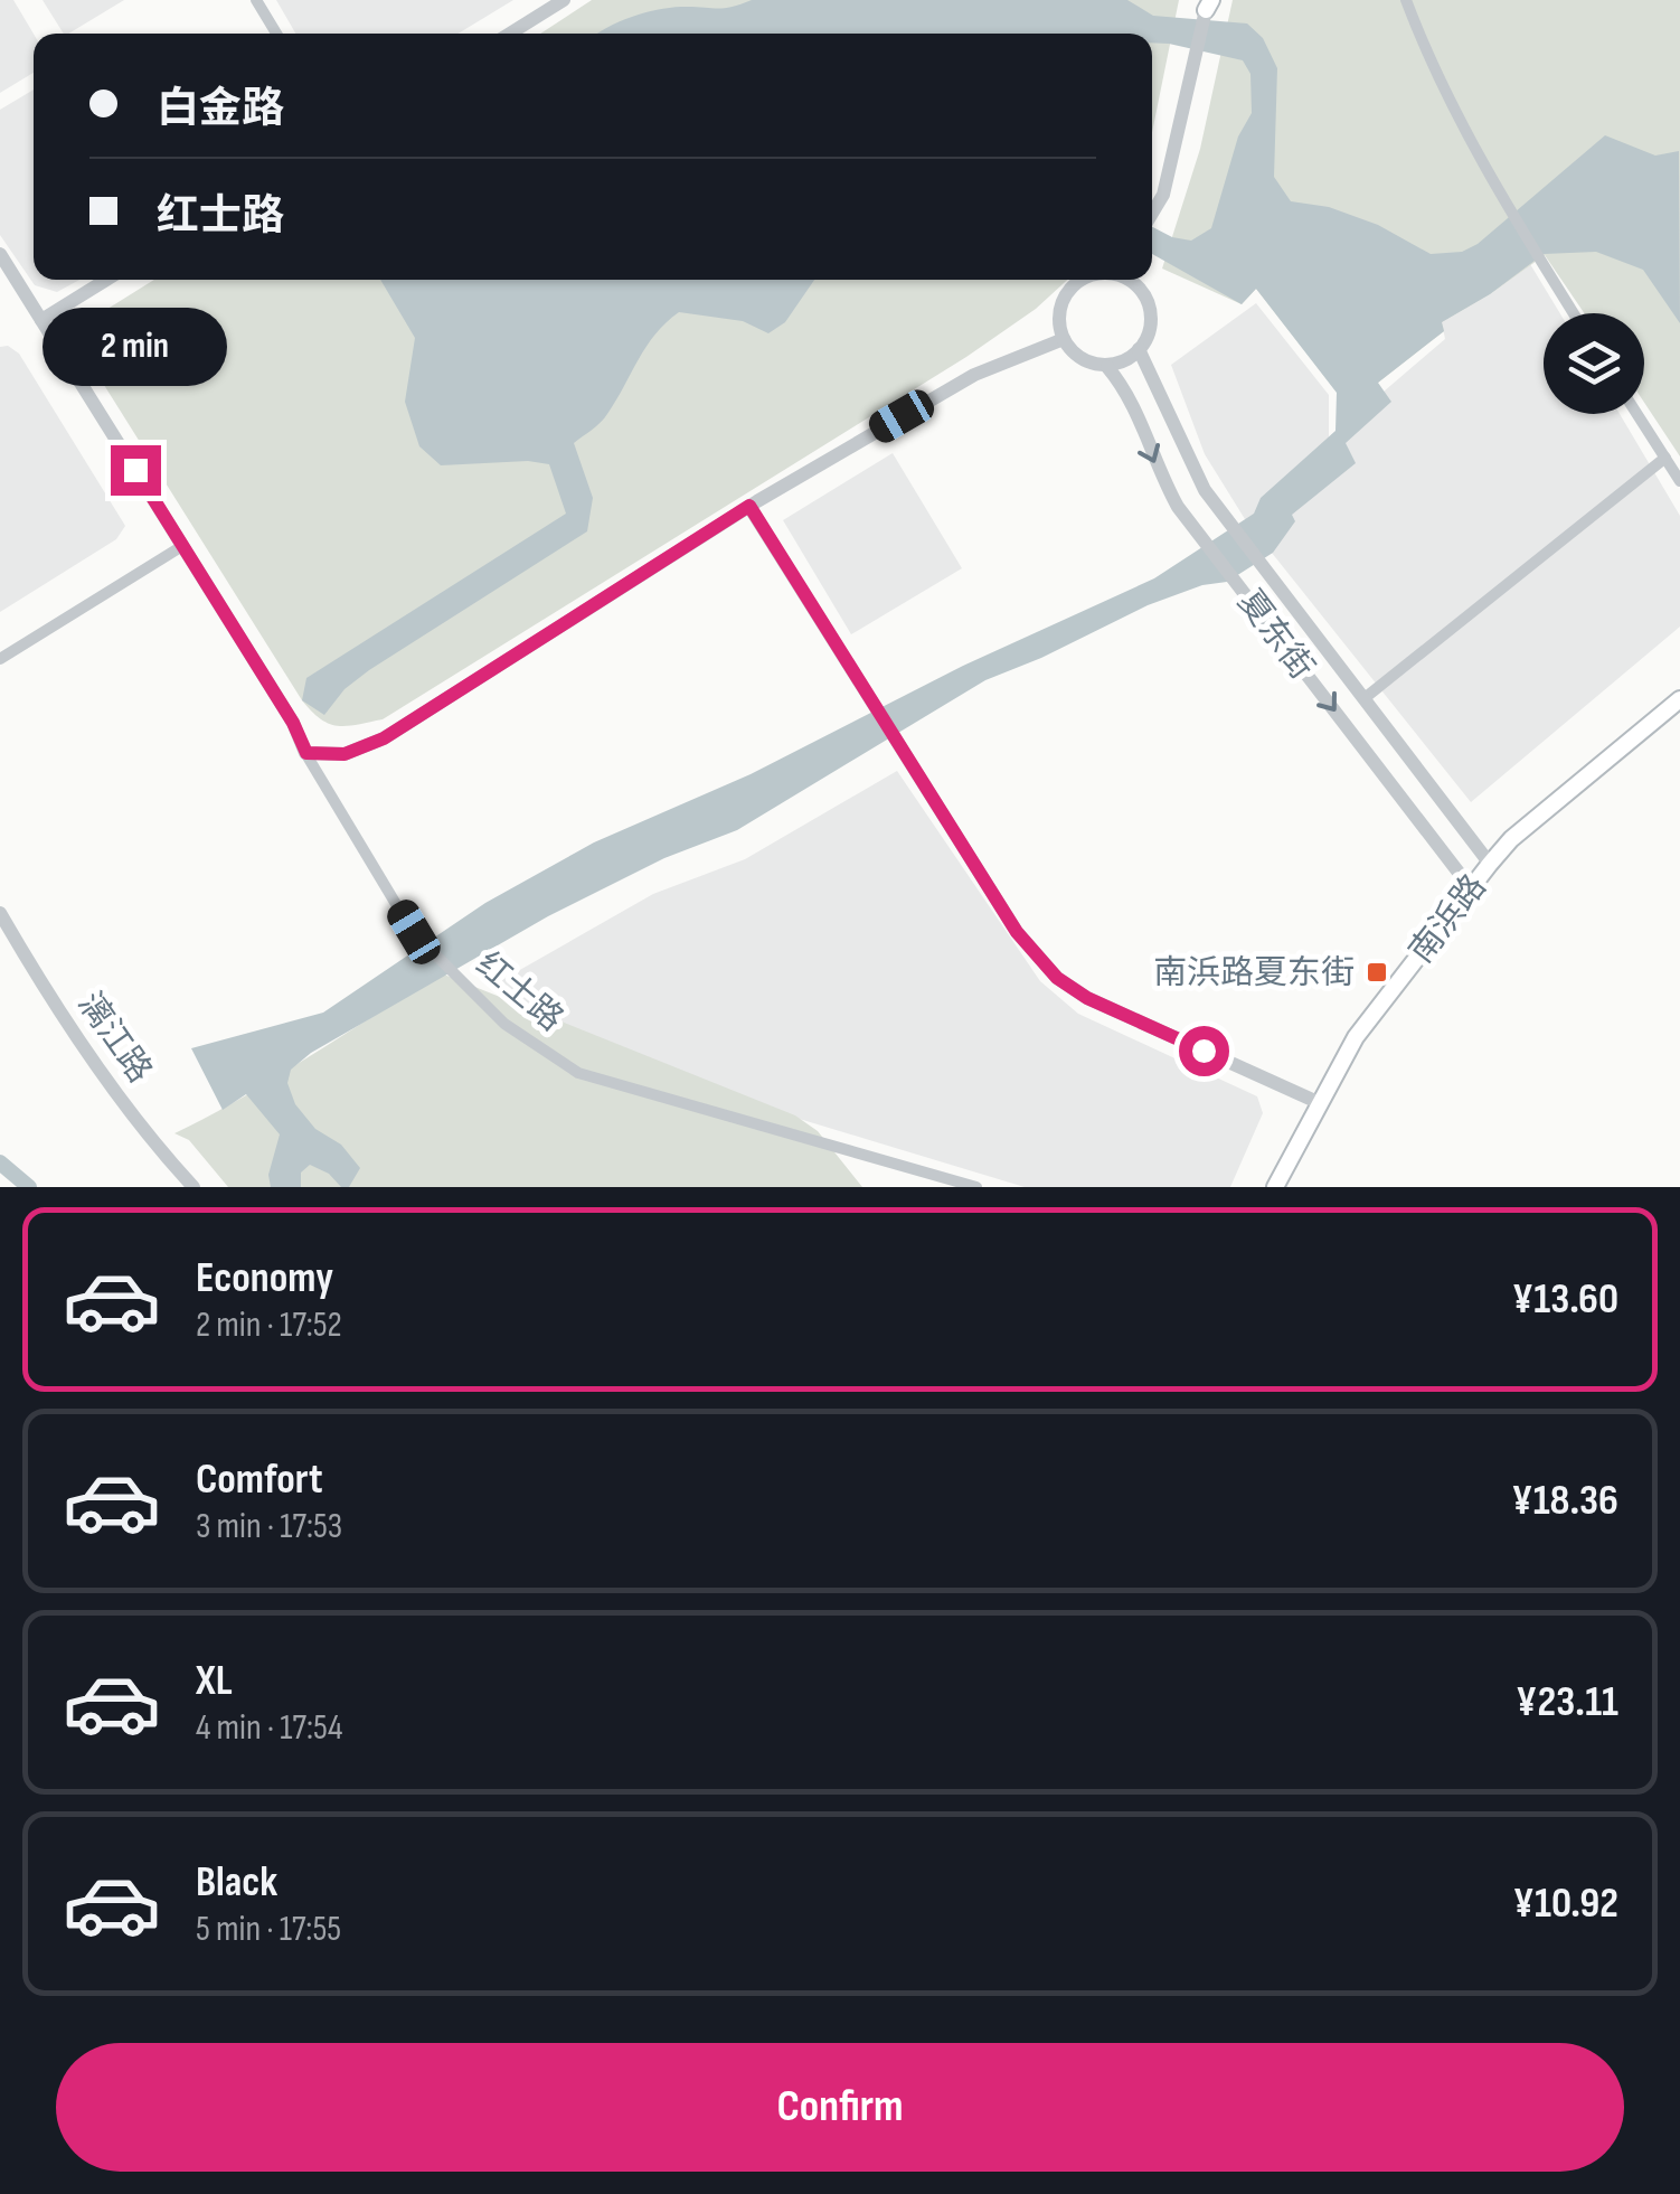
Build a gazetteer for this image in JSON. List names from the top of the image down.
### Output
{
  "streets": {
    "main road": ["南浜路"],
    "street": ["夏东街", "红士路", "漓江路"]
  },
  "crossings": [
    ["夏东街", "南浜路"]
  ],
  "places": {
    "transit": ["南浜路夏东街"]
  },
  "page": {
    "banner": ["白金路", "红士路"],
    "bubble": "2 min",
    "list": [
      {
        "name": "Economy",
        "note": "2 min · 17:52",
        "value": "¥13.60"
      },
      {
        "name": "Comfort",
        "note": "3 min · 17:53",
        "value": "¥18.36"
      },
      {
        "name": "XL",
        "note": "4 min · 17:54",
        "value": "¥23.11"
      },
      {
        "name": "Black",
        "note": "5 min · 17:55",
        "value": "¥10.92"
      }
    ],
    "buttons": "Confirm"
  }
}
